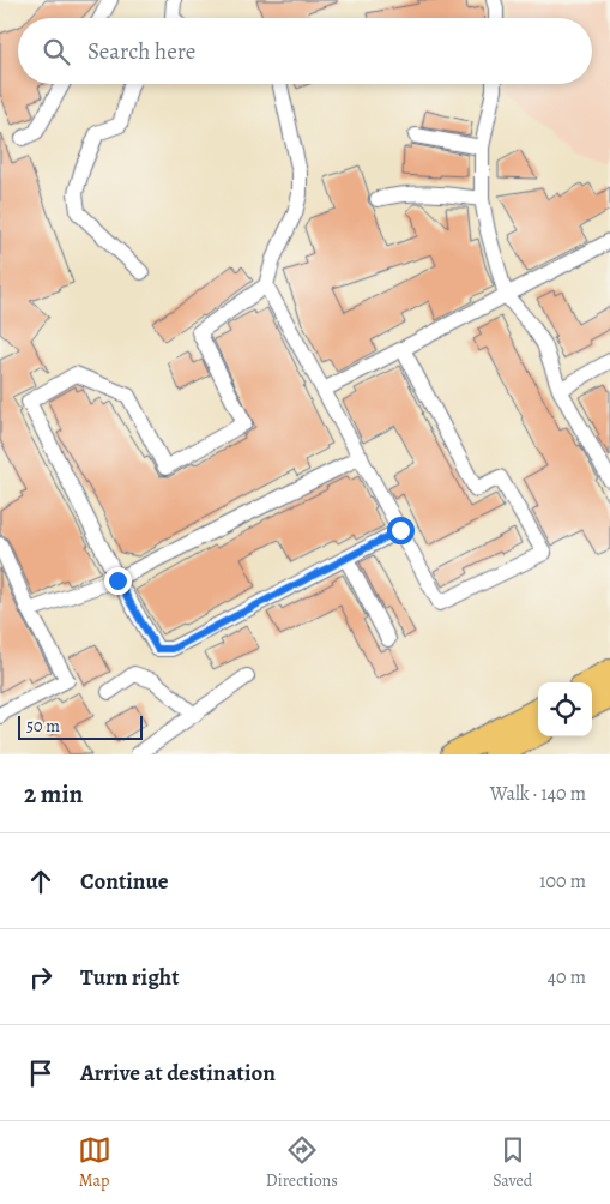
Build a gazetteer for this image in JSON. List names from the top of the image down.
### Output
{
  "scale_bar": "50 m",
  "page": {
    "search": "Search here",
    "scale": "50 m",
    "heading": ["2 min", "Walk · 140 m"],
    "list": [
      ["Continue", "100 m"],
      ["Turn right", "40 m"],
      "Arrive at destination"
    ],
    "nav": ["Map", "Directions", "Saved"]
  }
}
